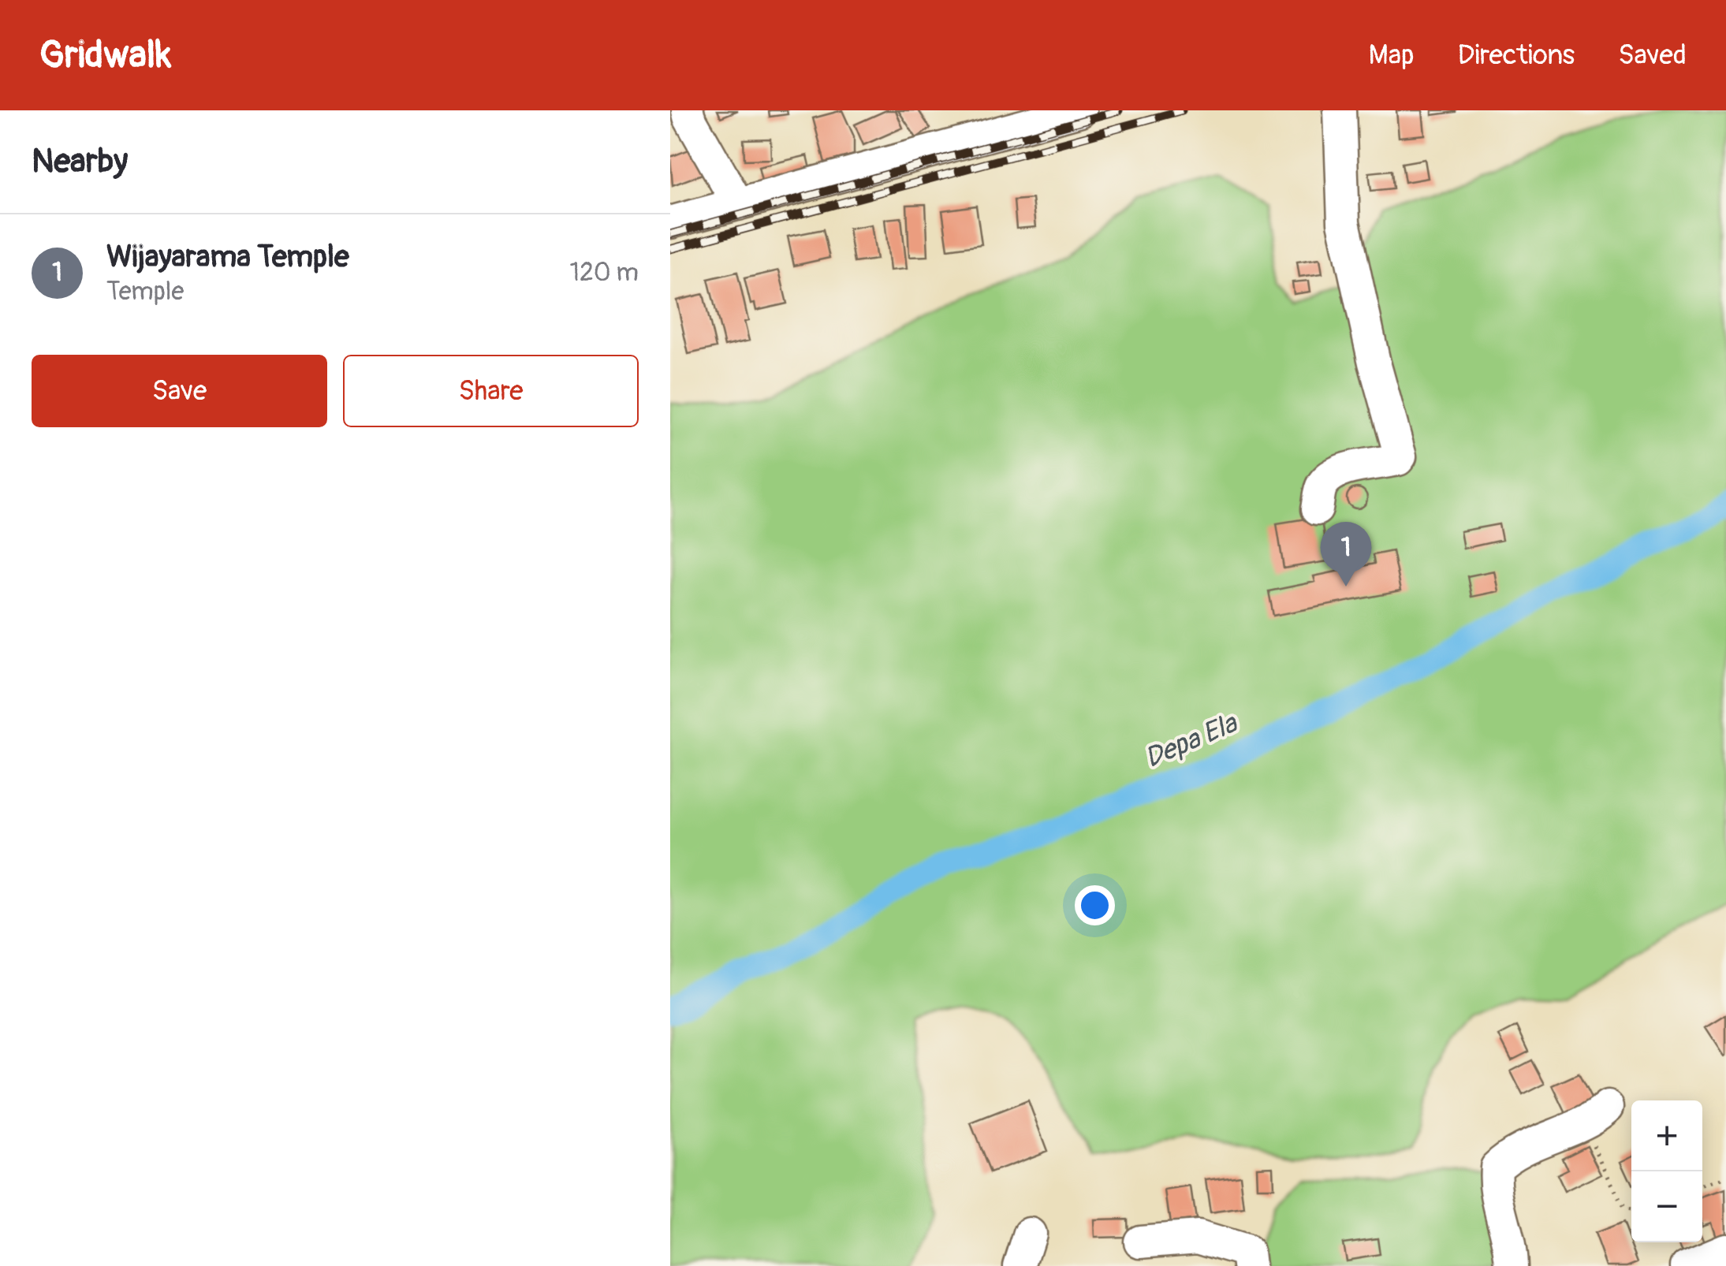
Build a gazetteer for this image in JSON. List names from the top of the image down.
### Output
{
  "water": ["Depa Ela"],
  "page": {
    "header": "Gridwalk",
    "nav": ["Map", "Directions", "Saved"],
    "heading": "Nearby",
    "list": [
      {
        "mark": "1",
        "name": "Wijayarama Temple",
        "note": "Temple",
        "value": "120 m"
      }
    ],
    "buttons": ["Save", "Share"],
    "pins": "1",
    "map_buttons": ["+", "−"]
  }
}
